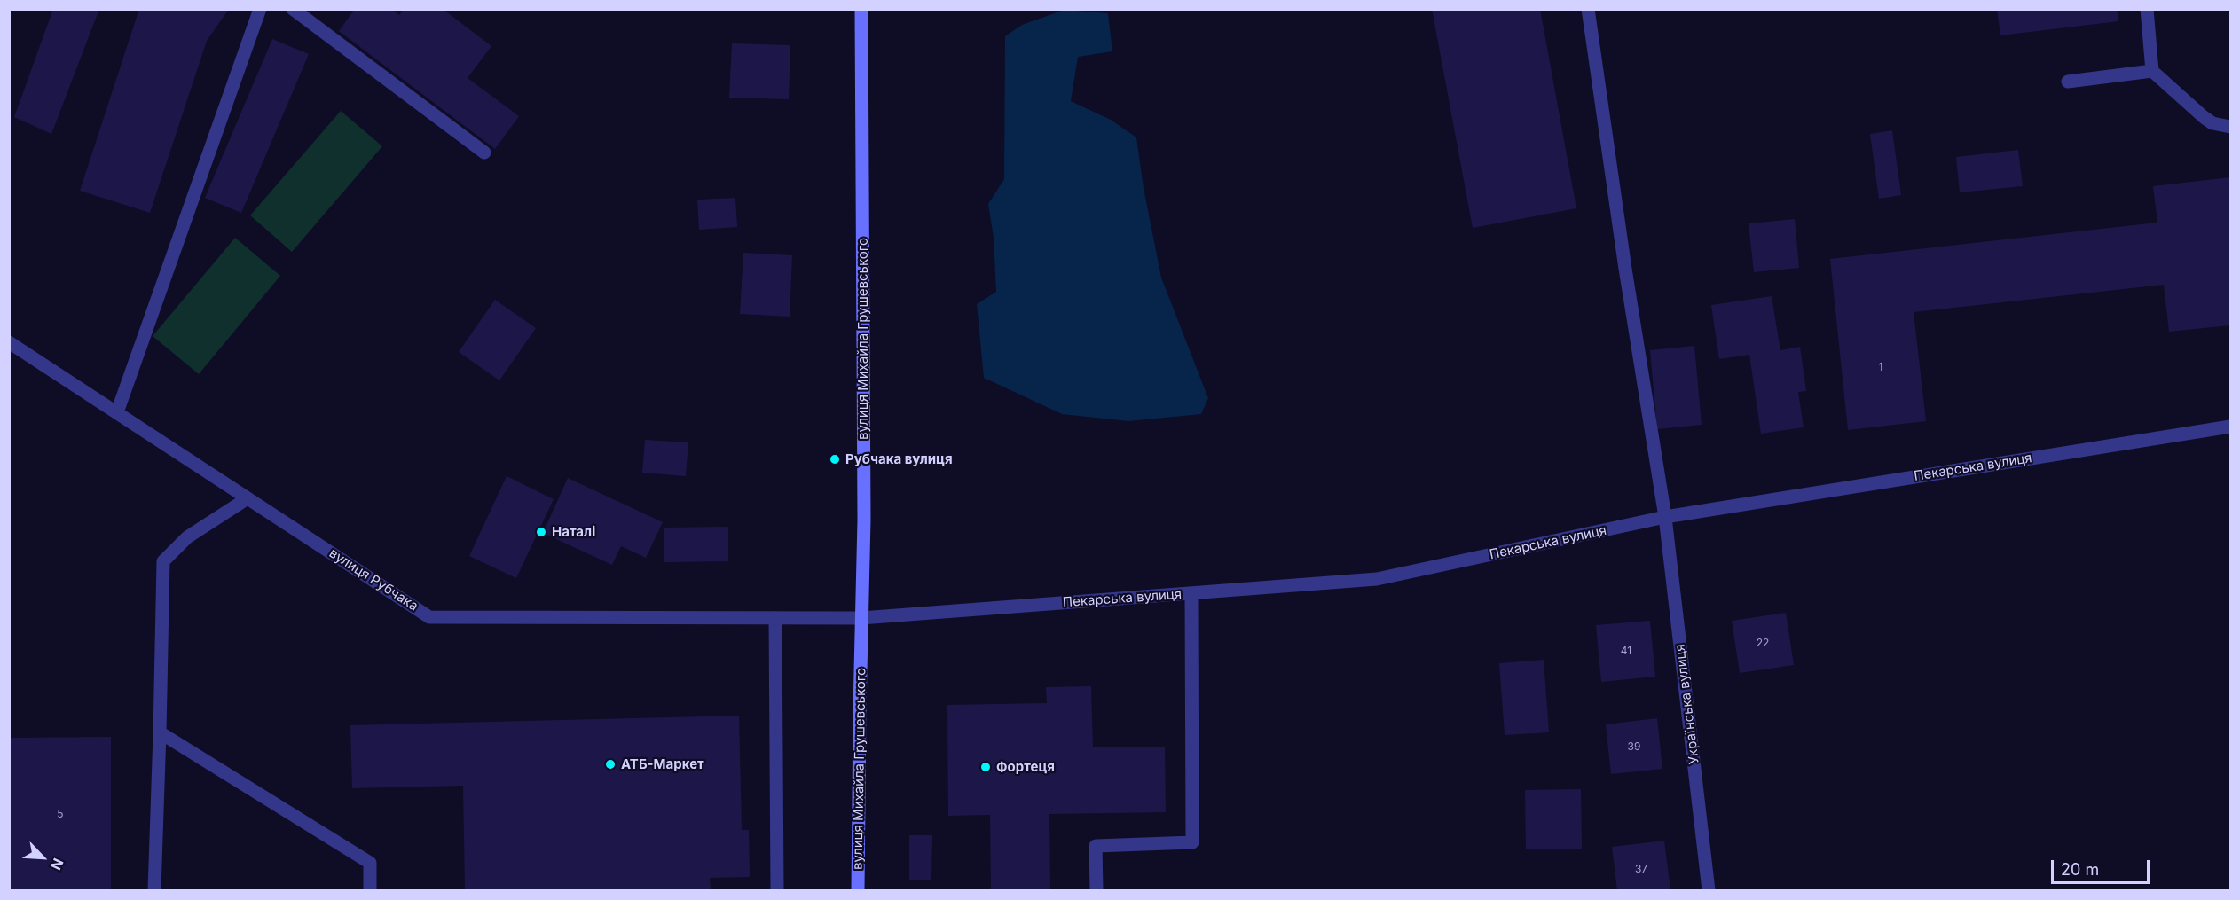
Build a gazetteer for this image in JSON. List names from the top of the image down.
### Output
{
  "streets": {
    "main road": ["вулиця Михайла Грушевського"],
    "street": ["Пекарська вулиця", "вулиця Рубчака", "Українська вулиця"]
  },
  "crossings": [
    ["вулиця Михайла Грушевського", "Пекарська вулиця"],
    ["вулиця Михайла Грушевського", "вулиця Рубчака"],
    ["Пекарська вулиця", "вулиця Рубчака"],
    ["Пекарська вулиця", "Українська вулиця"]
  ],
  "places": [
    "Рубчака вулиця",
    "Наталі",
    "АТБ-Маркет",
    "Фортеця"
  ],
  "house_numbers": [
    "1",
    "22",
    "41",
    "39",
    "5",
    "37"
  ],
  "scale_bar": "20 m",
  "north": "bottom right"
}
